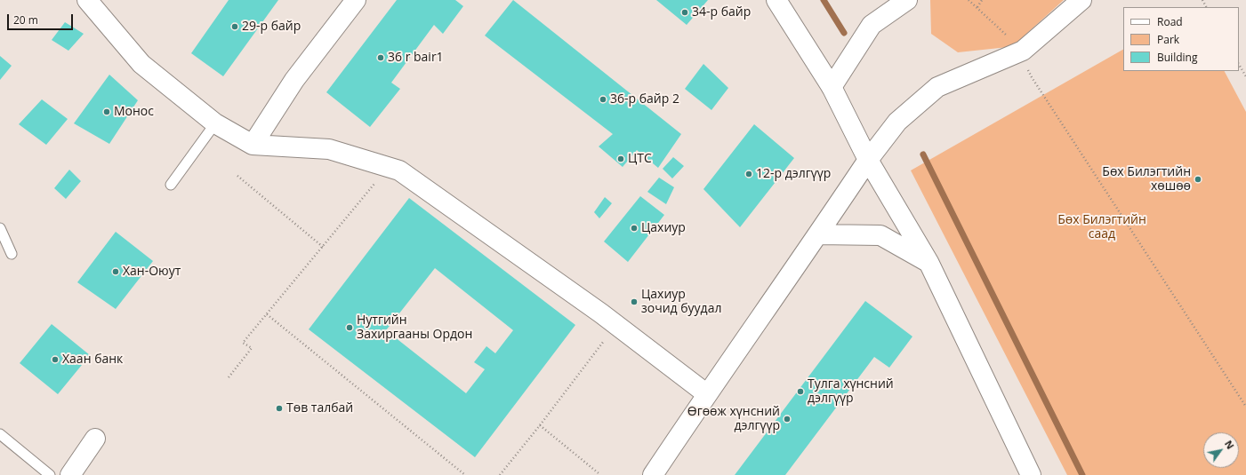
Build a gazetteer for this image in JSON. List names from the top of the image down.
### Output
{
  "parks": ["Бөх Билэгтийн саад"],
  "places": [
    "34-р байр",
    "29-р байр",
    "36 r bair1",
    "36-р байр 2",
    "Монос",
    "ЦТС",
    "12-р дэлгүүр",
    "Бөх Билэгтийн хөшөө",
    "Цахиур",
    "Хан-Оюут",
    "Цахиур зочид буудал",
    "Нутгийн Захиргааны Ордон",
    "Хаан банк",
    "Тулга хүнсний дэлгүүр",
    "Төв талбай",
    "Өгөөж хүнсний дэлгүүр"
  ],
  "legend": ["Road", "Park", "Building"],
  "scale_bar": "20 m",
  "north": "top right"
}
